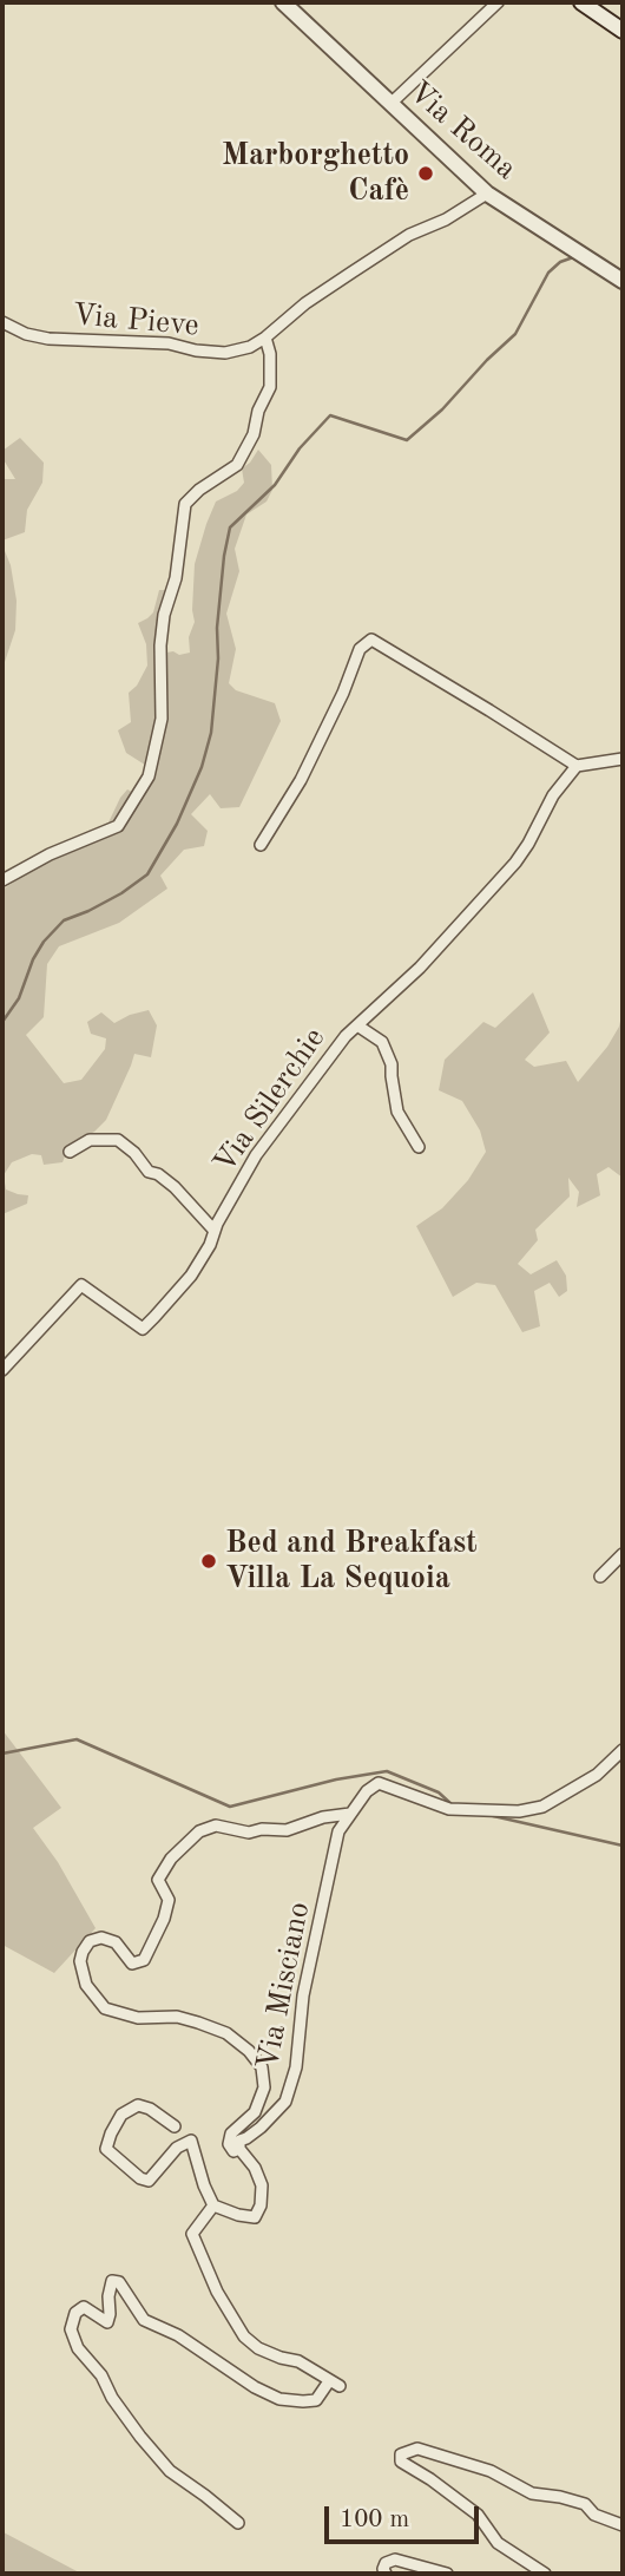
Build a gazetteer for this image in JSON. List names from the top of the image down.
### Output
{
  "streets": {
    "street": [
      "Via Roma",
      "Via Pieve",
      "Via Silerchie",
      "Via Misciano"
    ]
  },
  "crossings": [
    ["Via Roma", "Via Pieve"]
  ],
  "places": ["Marborghetto Cafè", "Bed and Breakfast Villa La Sequoia"],
  "scale_bar": "100 m"
}
